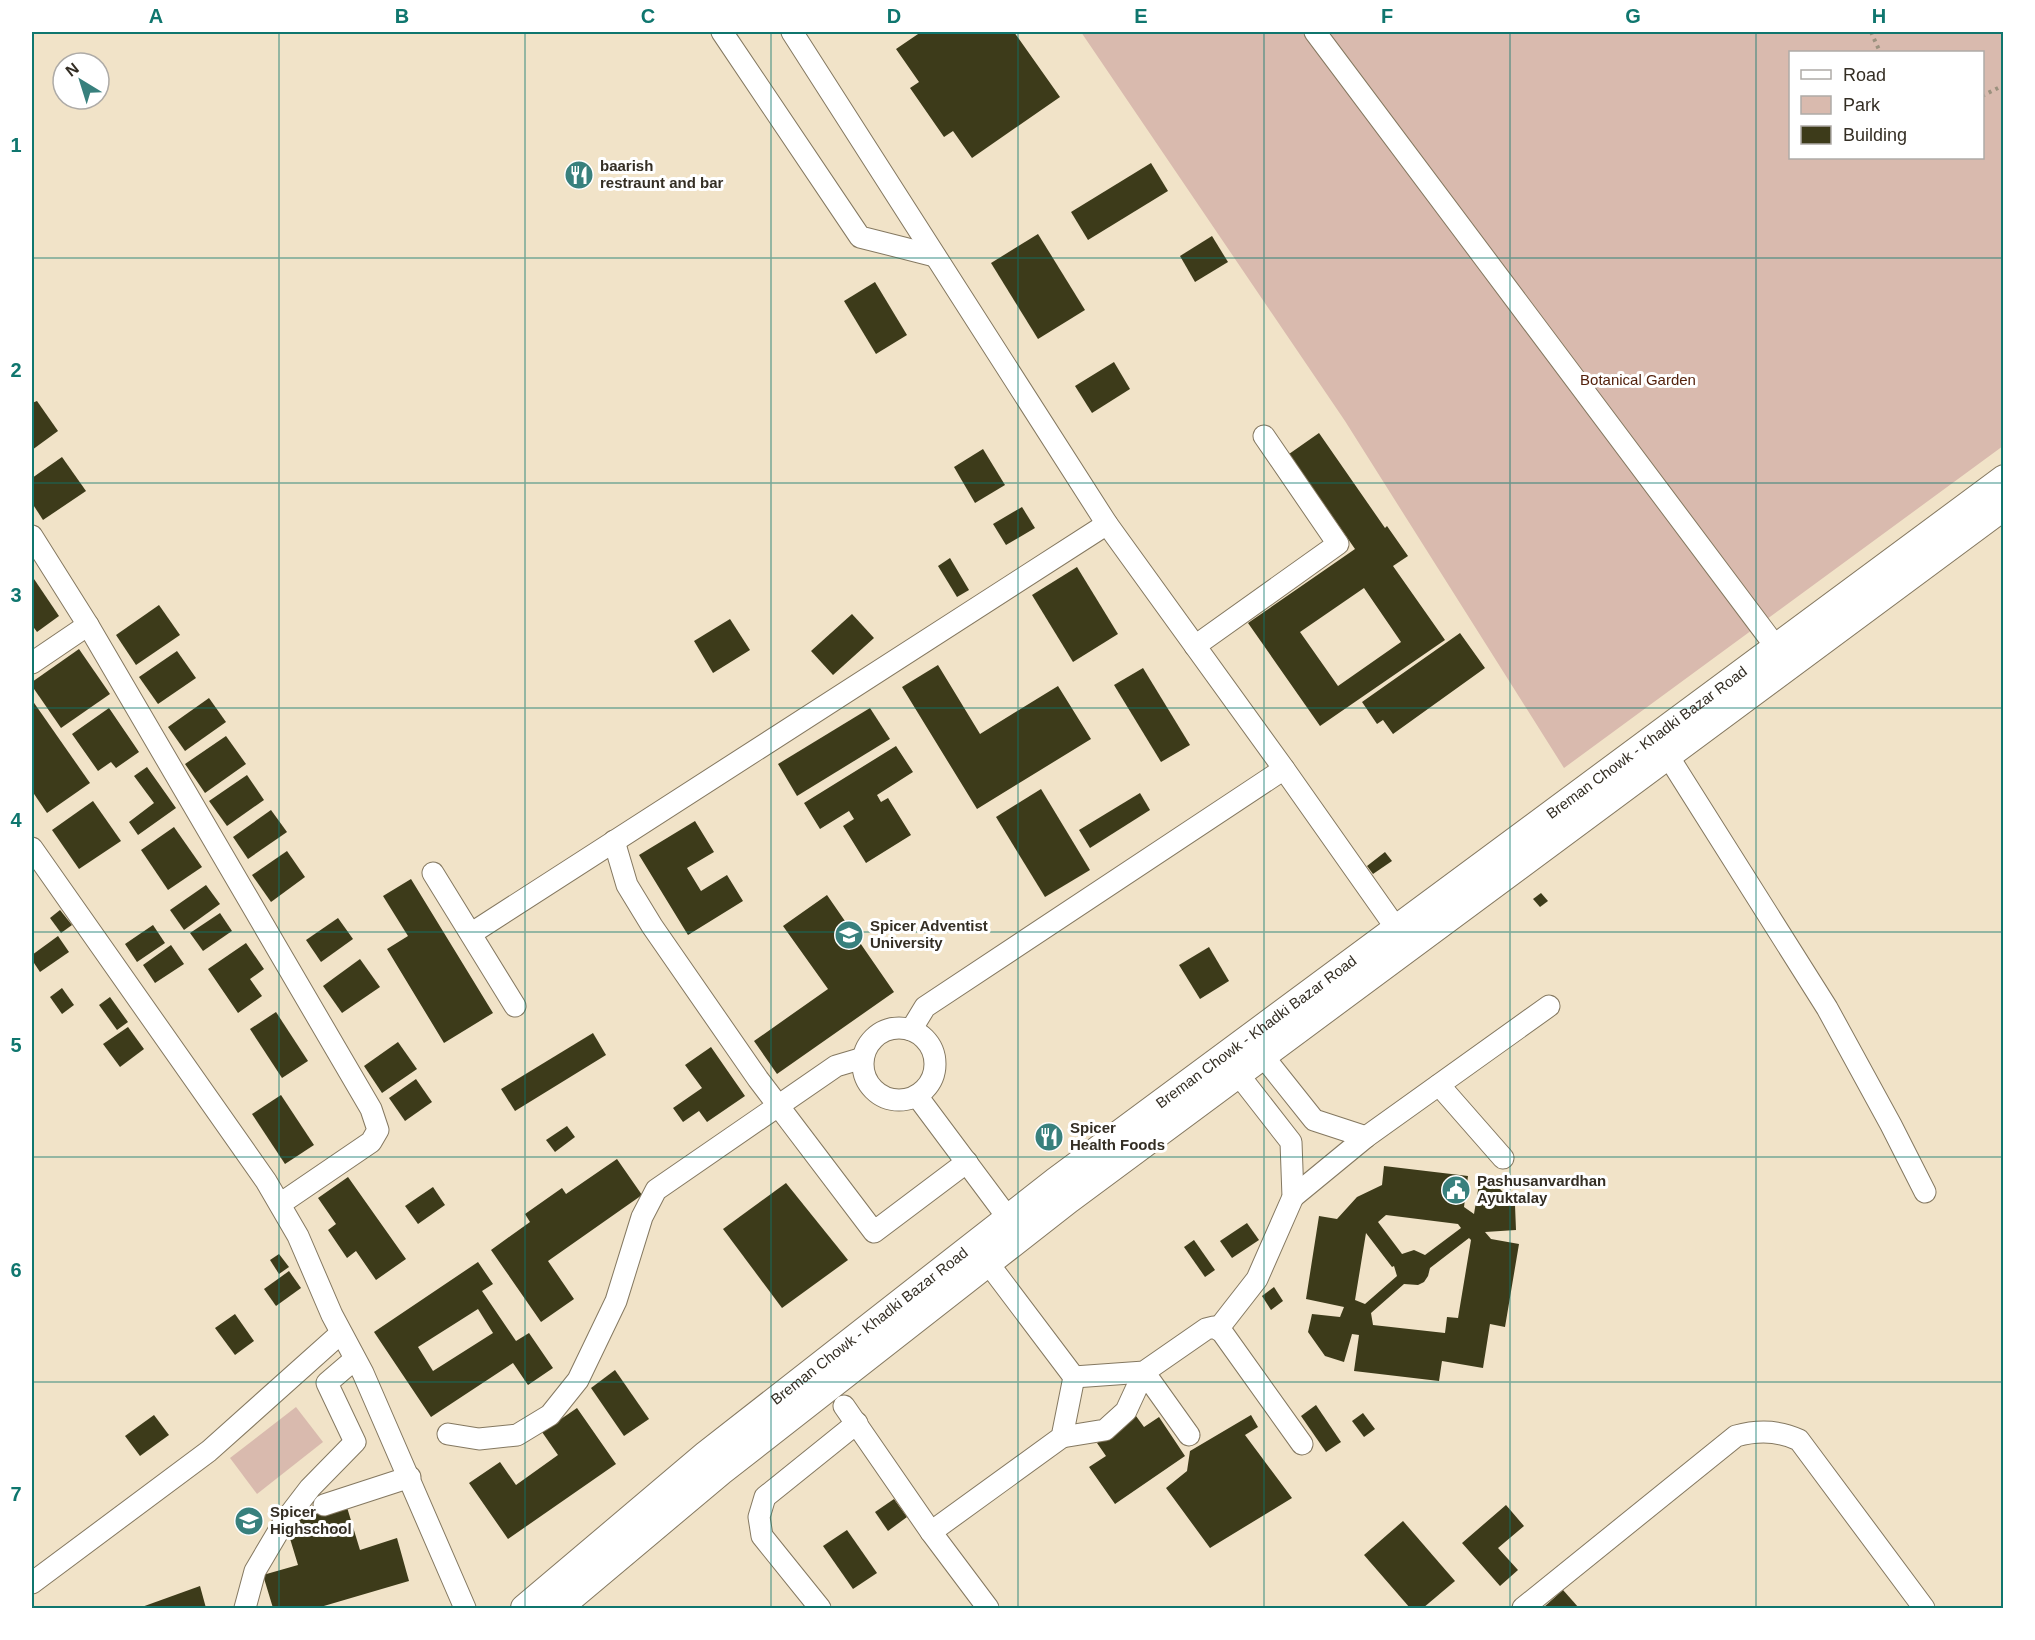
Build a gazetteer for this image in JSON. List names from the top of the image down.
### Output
{
  "streets": {
    "main road": ["Breman Chowk - Khadki Bazar Road"]
  },
  "parks": ["Botanical Garden"],
  "places": {
    "restaurant": ["baarish restraunt and bar", "Spicer Health Foods"],
    "school or university": ["Spicer Adventist University", "Spicer Highschool"],
    "public building": ["Pashusanvardhan Ayuktalay"]
  },
  "legend": ["Road", "Park", "Building"],
  "north": "top left",
  "grid": {
    "columns": [
      "A",
      "B",
      "C",
      "D",
      "E",
      "F",
      "G",
      "H"
    ],
    "rows": [
      "1",
      "2",
      "3",
      "4",
      "5",
      "6",
      "7"
    ]
  }
}
